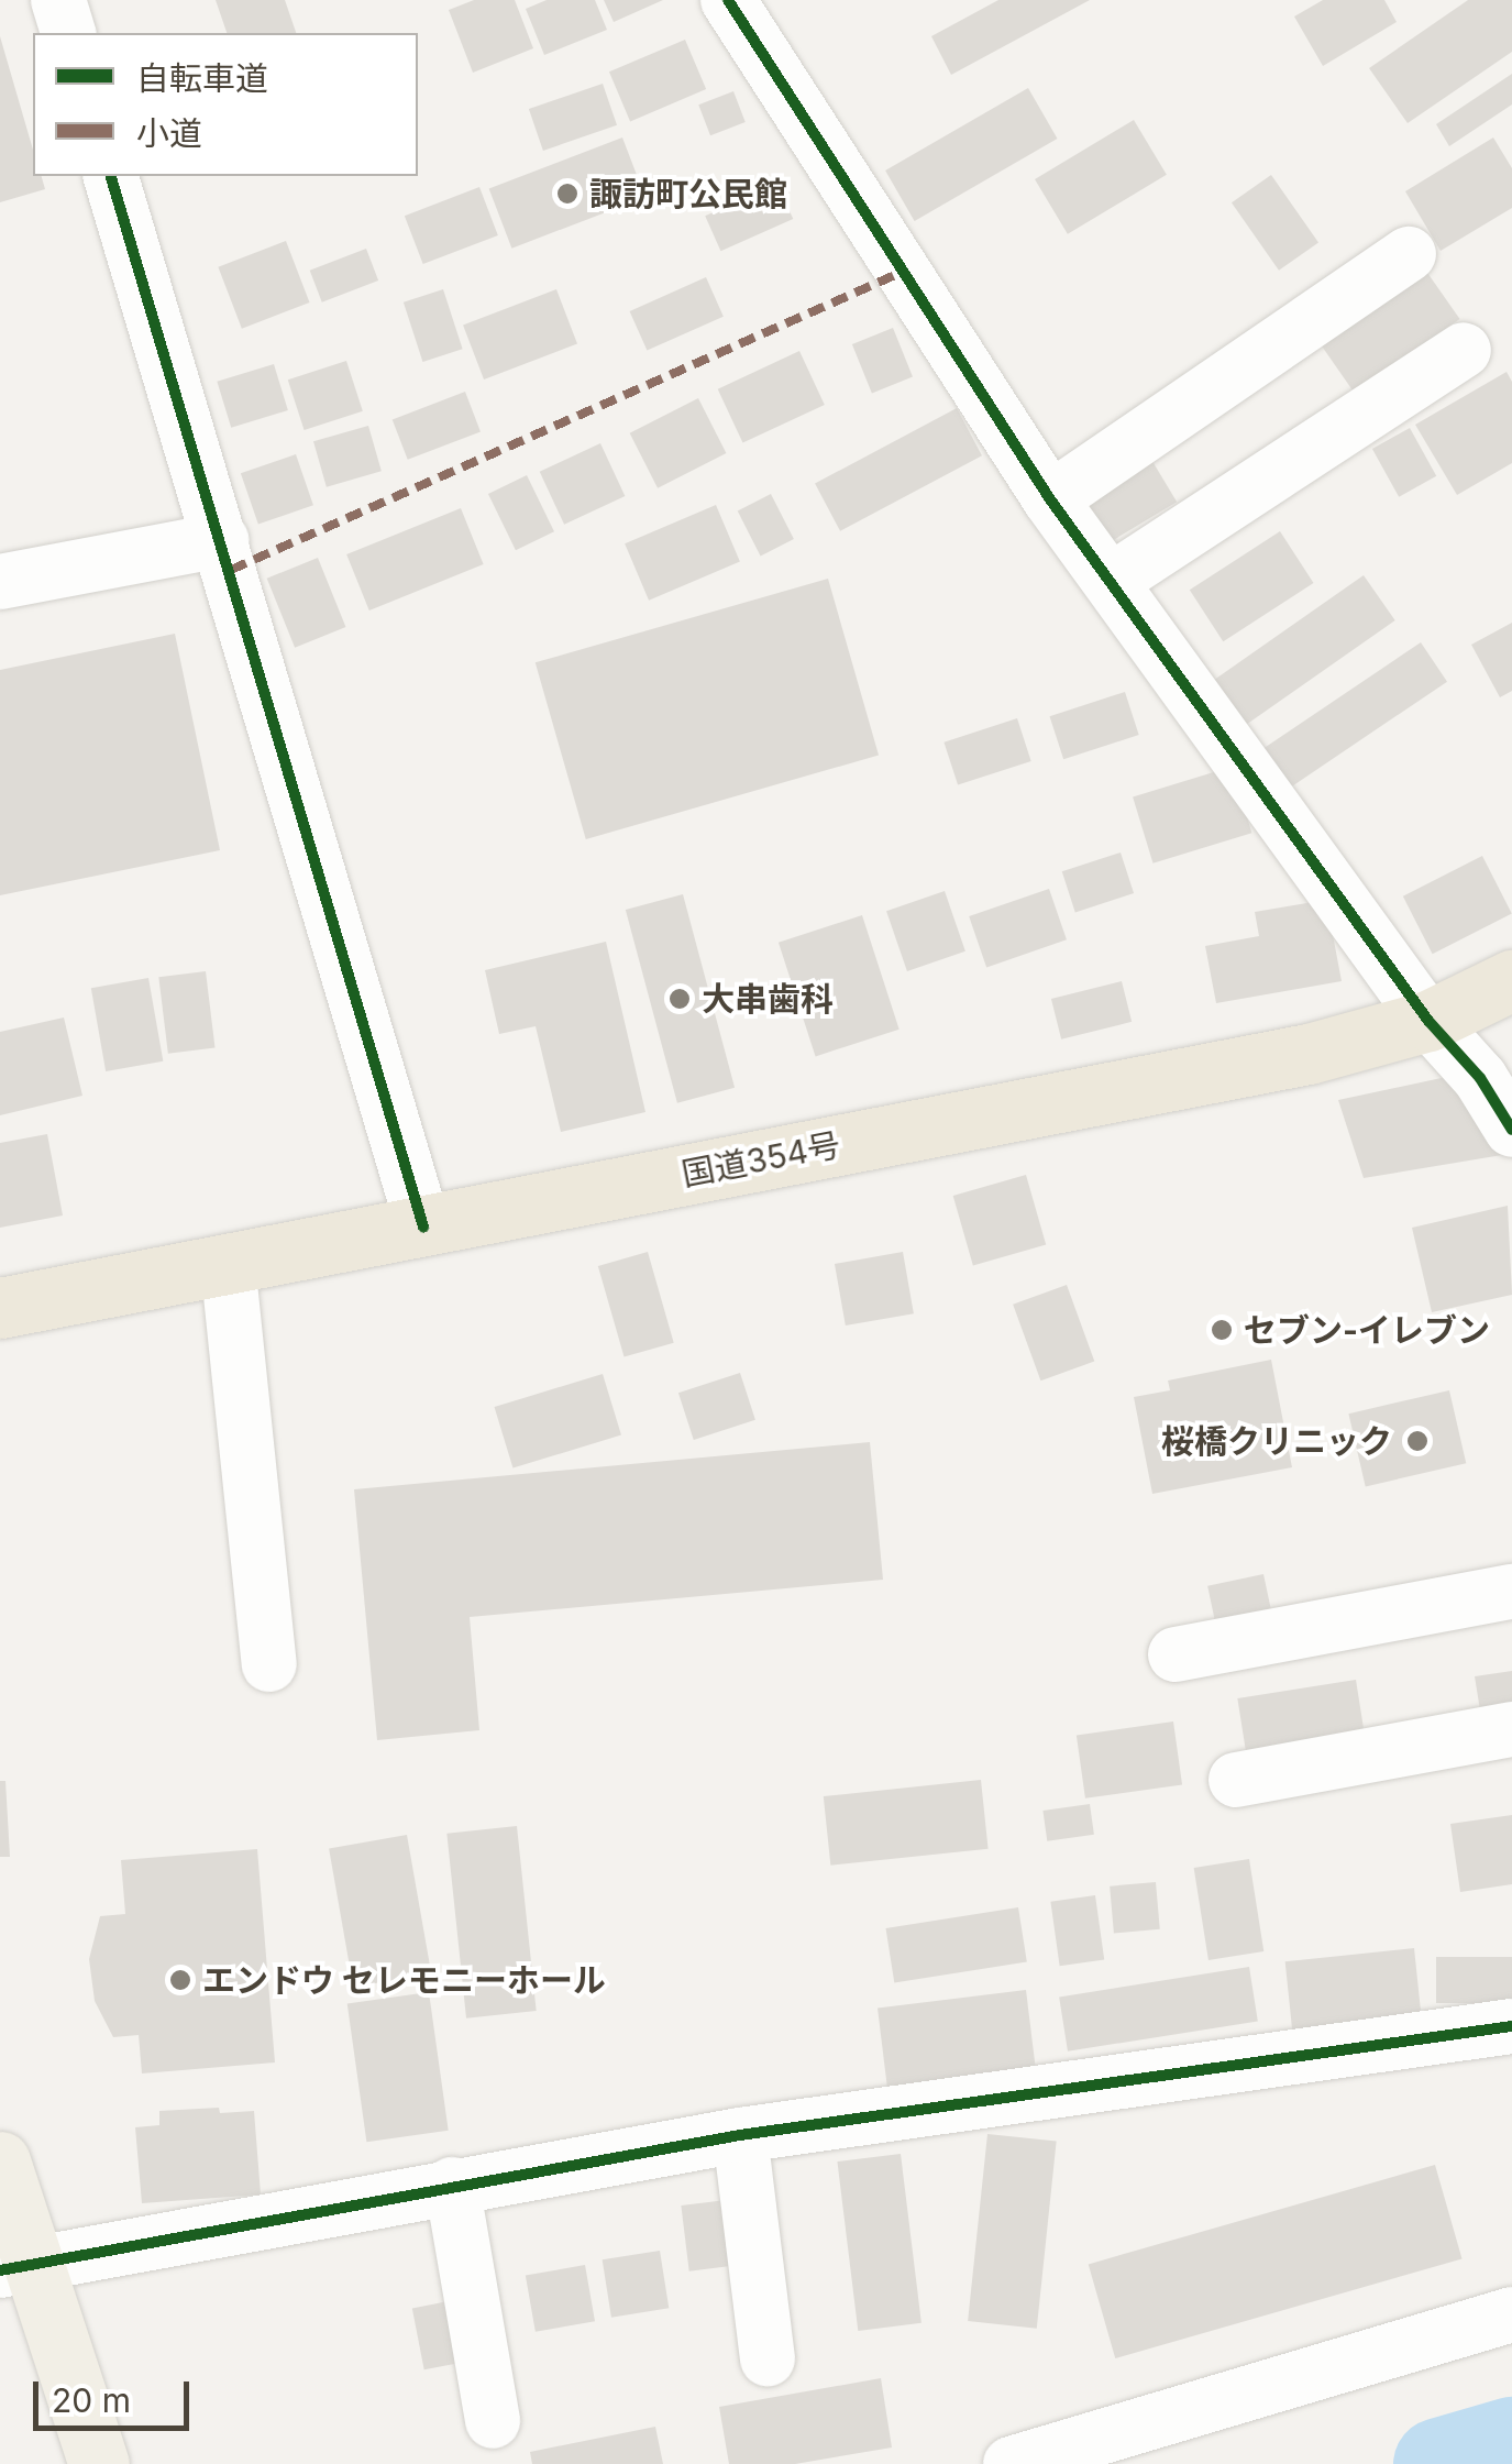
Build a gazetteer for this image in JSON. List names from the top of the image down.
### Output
{
  "streets": {
    "highway": ["国道354号"]
  },
  "places": [
    "諏訪町公民館",
    "大串歯科",
    "セブン-イレブン",
    "桜橋クリニック",
    "エンドウ セレモニーホール"
  ],
  "legend": ["自転車道", "小道"],
  "scale_bar": "20 m"
}
